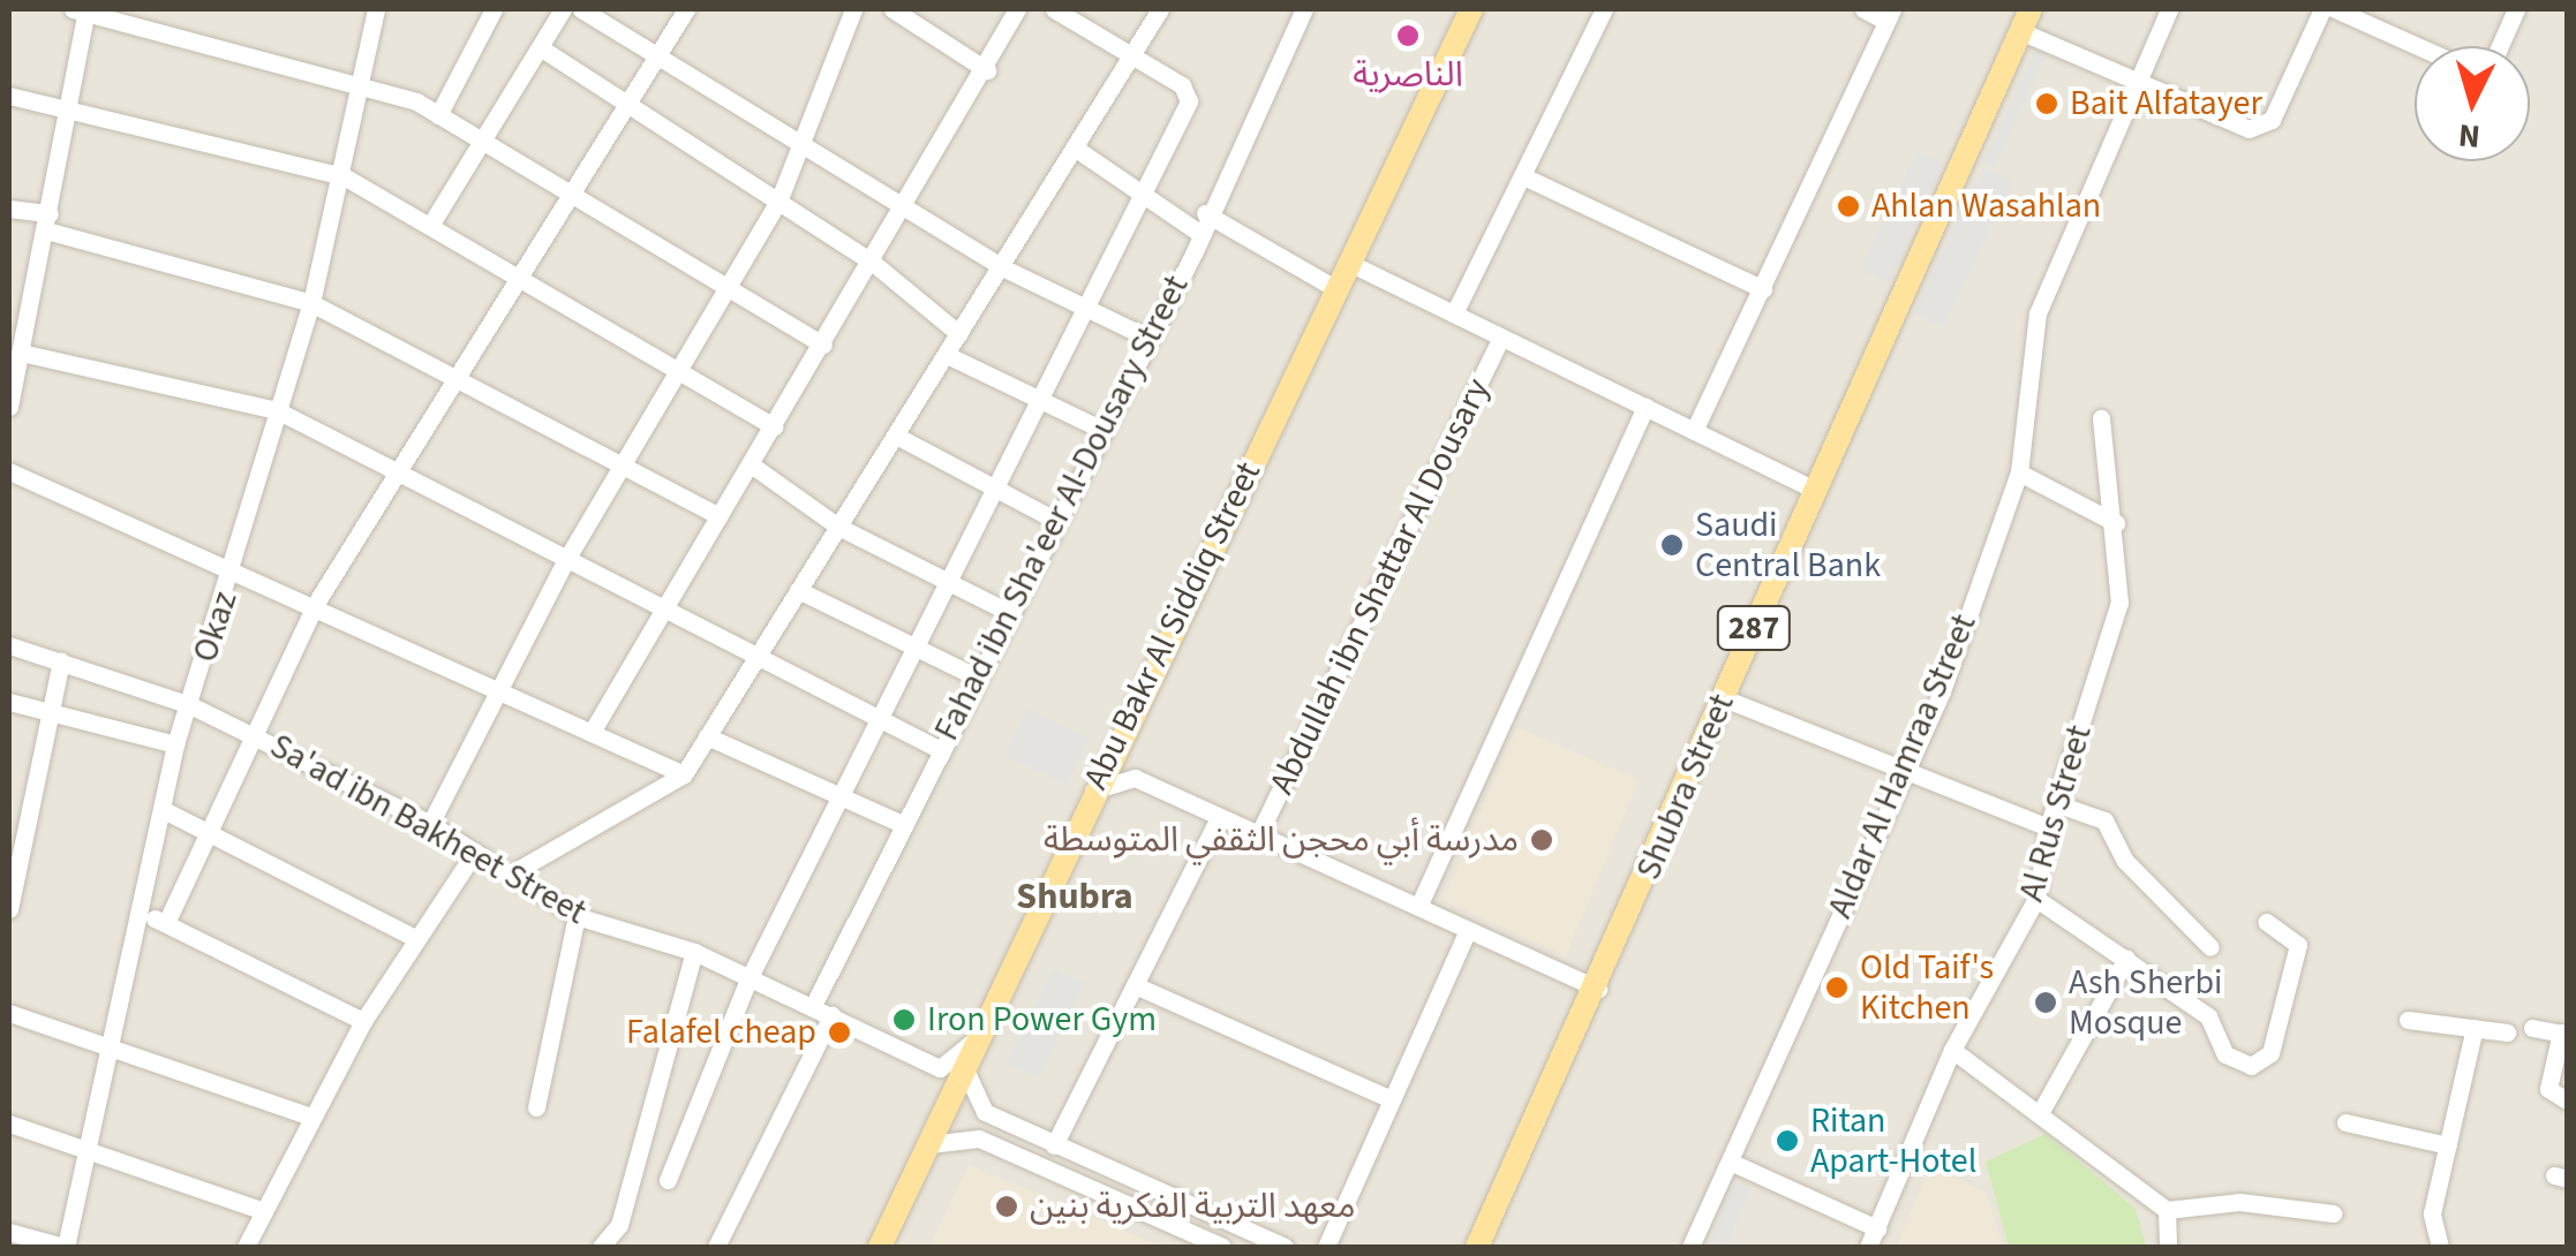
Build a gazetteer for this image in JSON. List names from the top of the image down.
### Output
{
  "streets": {
    "main road": ["Abu Bakr Al Siddiq Street", "287", "Shubra Street"],
    "street": [
      "Fahad ibn Sha'eer Al-Dousary Street",
      "Abdullah ibn Shattar Al Dousary",
      "Okaz",
      "Aldar Al Hamraa Street",
      "Al Rus Street",
      "Sa'ad ibn Bakheet Street"
    ]
  },
  "crossings": [
    ["Fahad ibn Sha'eer Al-Dousary Street", "Sa'ad ibn Bakheet Street"],
    ["Abu Bakr Al Siddiq Street", "Sa'ad ibn Bakheet Street"],
    ["Okaz", "Sa'ad ibn Bakheet Street"]
  ],
  "districts": ["Shubra"],
  "places": [
    "الناصرية",
    "Bait Alfatayer",
    "Ahlan Wasahlan",
    "Saudi Central Bank",
    "مدرسة أبي محجن الثقفي المتوسطة",
    "Old Taif's Kitchen",
    "Ash Sherbi Mosque",
    "Iron Power Gym",
    "Falafel cheap",
    "Ritan Apart-Hotel",
    "معهد التربية الفكرية بنين"
  ],
  "north": "bottom"
}
